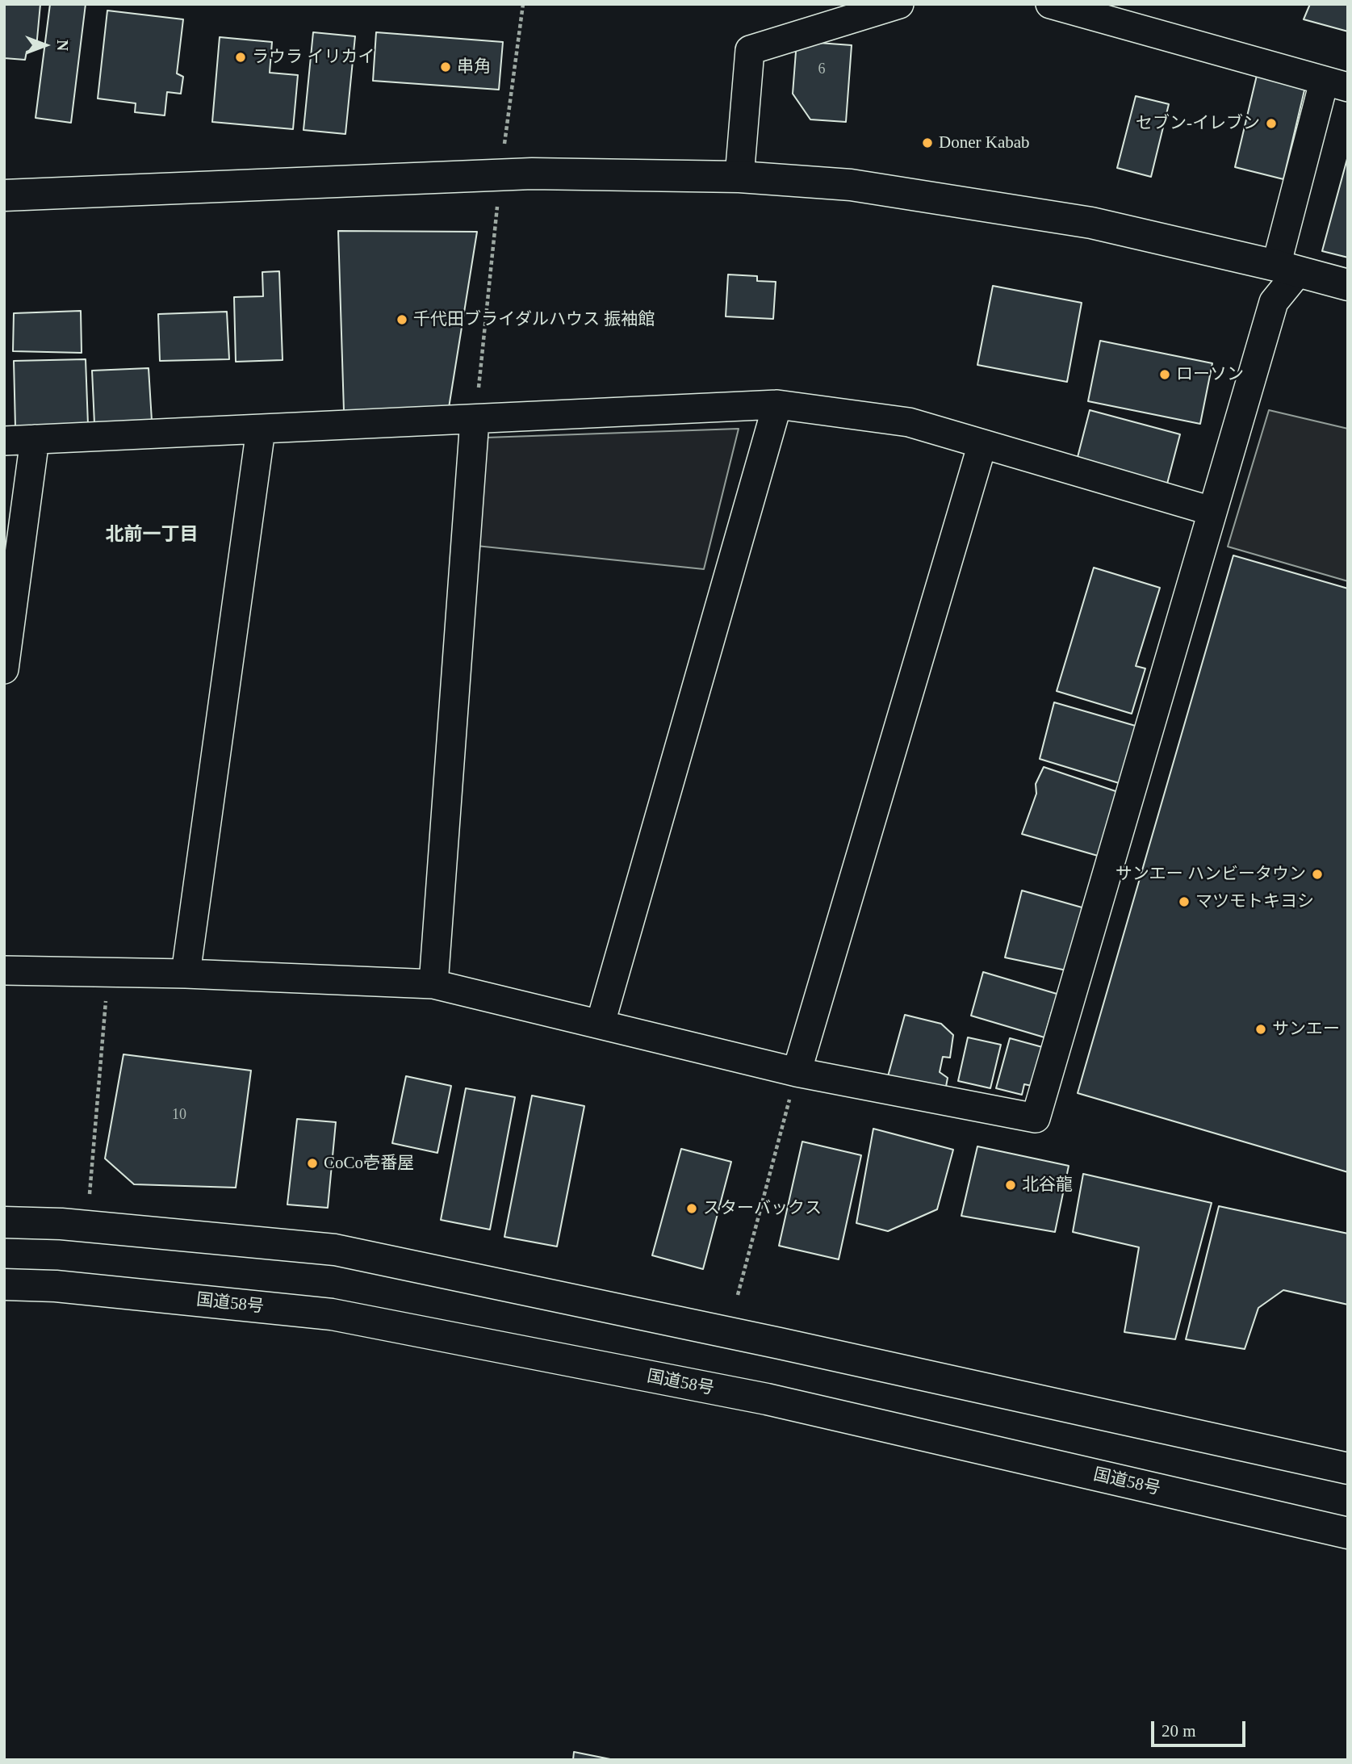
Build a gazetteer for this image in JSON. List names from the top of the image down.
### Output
{
  "streets": {
    "main road": ["国道58号"]
  },
  "districts": ["北前一丁目"],
  "places": [
    "ラウラ イリカイ",
    "串角",
    "セブン-イレブン",
    "Doner Kabab",
    "千代田ブライダルハウス 振袖館",
    "ローソン",
    "サンエー ハンビータウン",
    "マツモトキヨシ",
    "サンエー",
    "CoCo壱番屋",
    "北谷龍",
    "スターバックス"
  ],
  "house_numbers": ["6", "10"],
  "scale_bar": "20 m",
  "north": "right"
}
